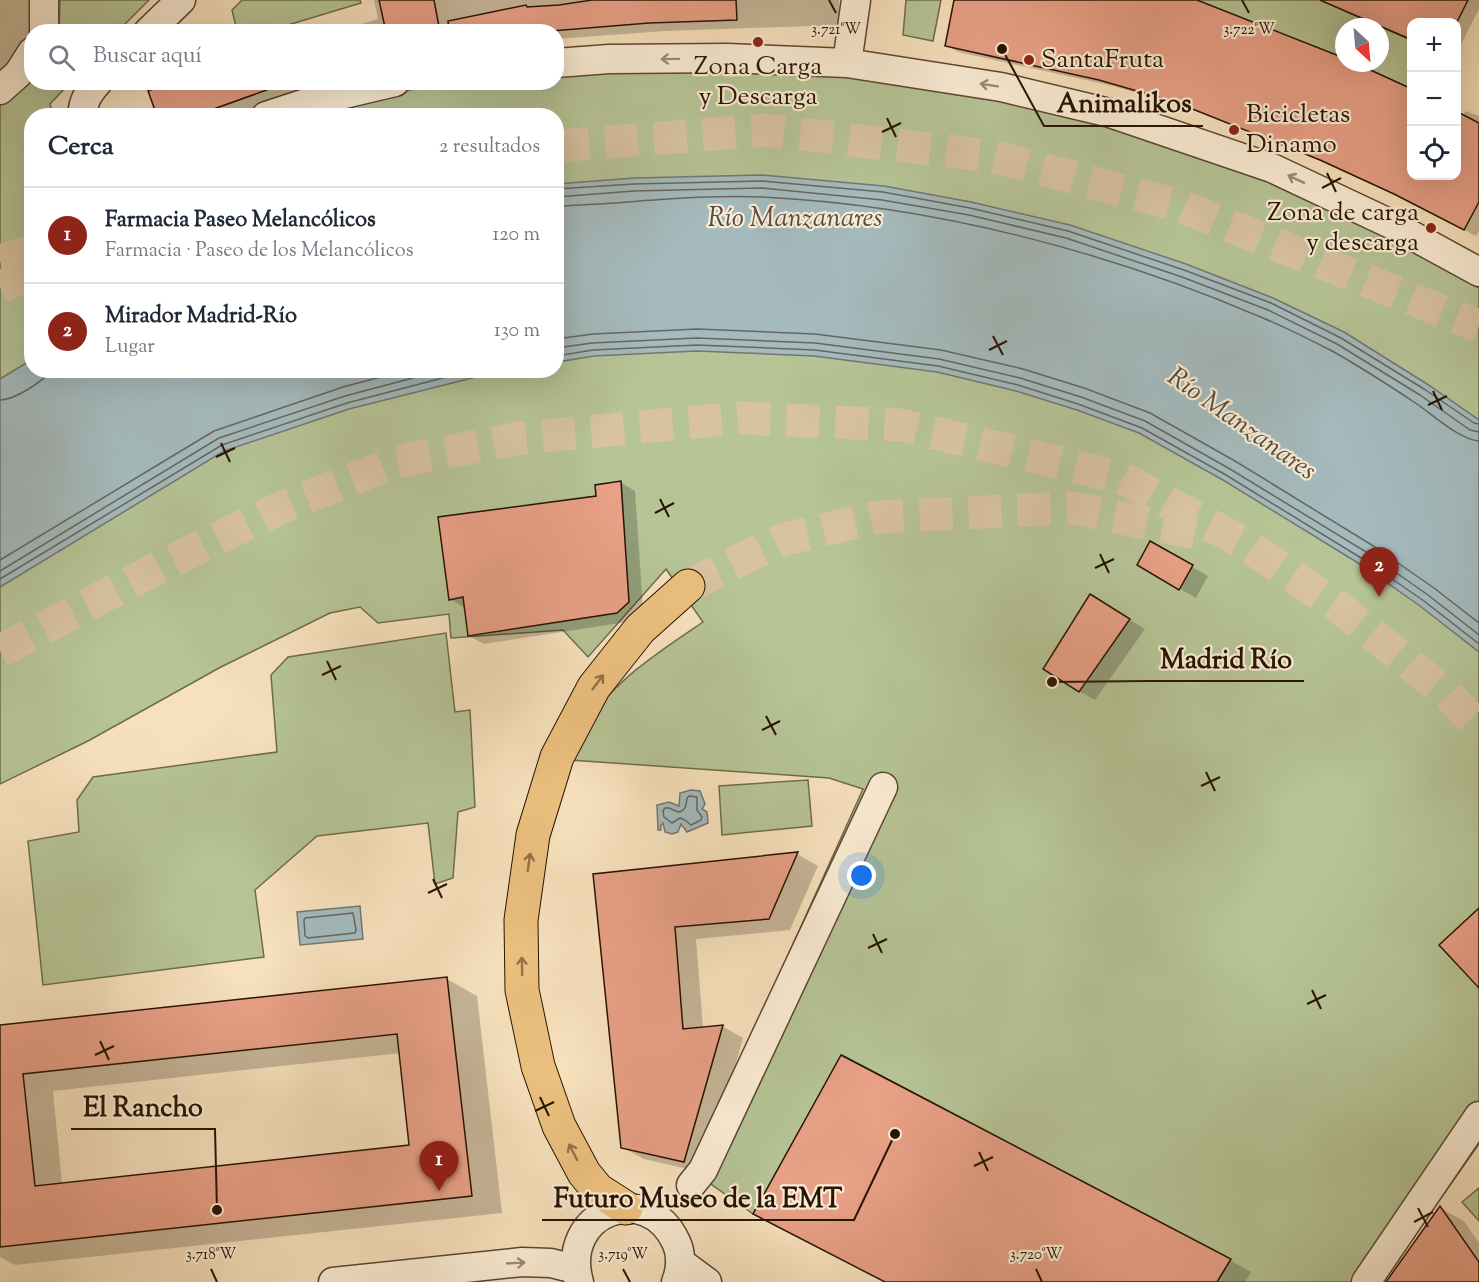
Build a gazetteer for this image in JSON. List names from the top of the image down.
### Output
{
  "water": ["Río Manzanares"],
  "places": [
    "Zona Carga y Descarga",
    "Animalikos",
    "SantaFruta",
    "Bicicletas Dinamo",
    "Zona de carga y descarga",
    "Madrid Río",
    "Futuro Museo de la EMT",
    "El Rancho"
  ],
  "north": "bottom right",
  "page": {
    "map_buttons": ["+", "−"],
    "search": "Buscar aquí",
    "heading": ["Cerca", "2 resultados"],
    "list": [
      {
        "mark": "1",
        "name": "Farmacia Paseo Melancólicos",
        "note": "Farmacia · Paseo de los Melancólicos",
        "value": "120 m"
      },
      {
        "mark": "2",
        "name": "Mirador Madrid-Río",
        "note": "Lugar",
        "value": "130 m"
      }
    ],
    "pins": ["2", "1"]
  },
  "coordinates": [
    "3.721°W",
    "3.722°W",
    "3.718°W",
    "3.719°W",
    "3.720°W"
  ]
}
